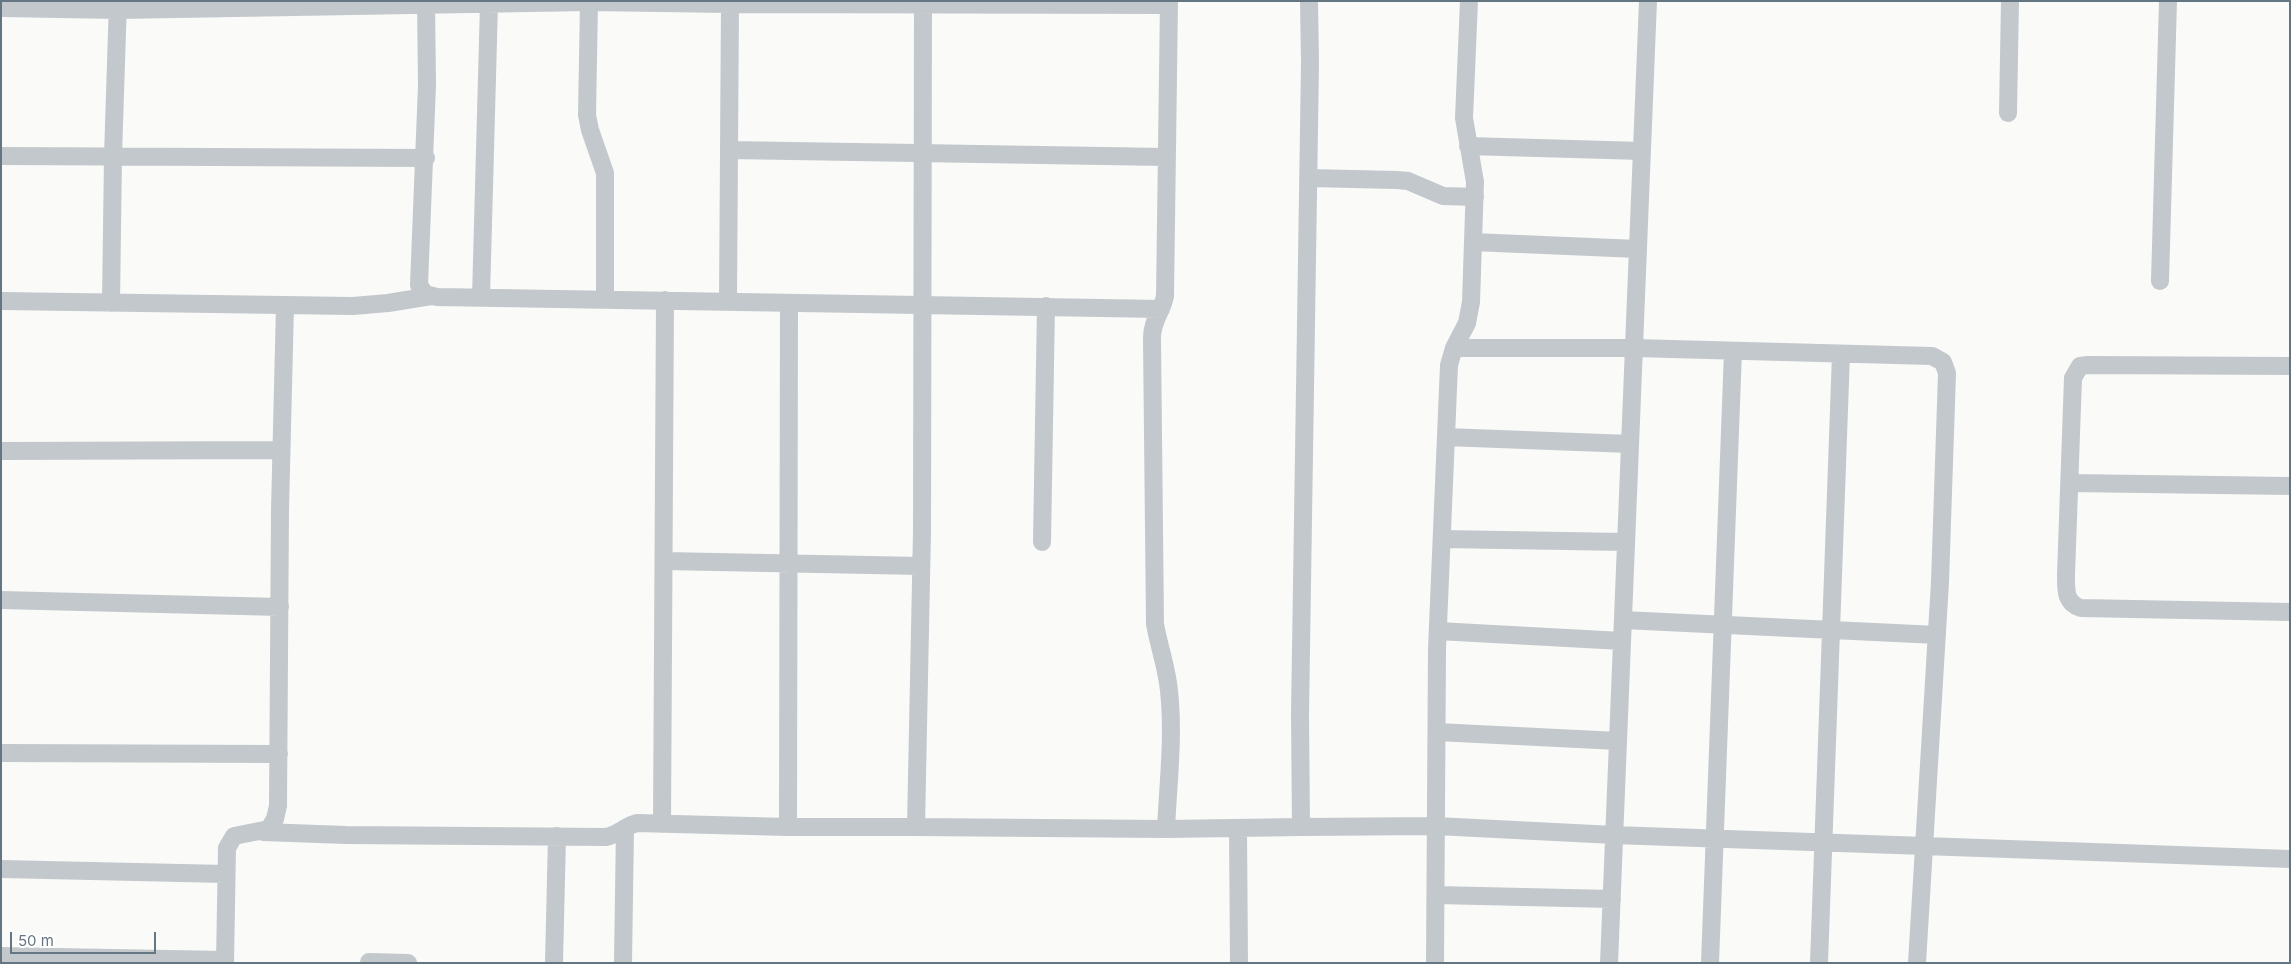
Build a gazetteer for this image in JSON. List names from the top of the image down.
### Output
{
  "scale_bar": "50 m"
}
